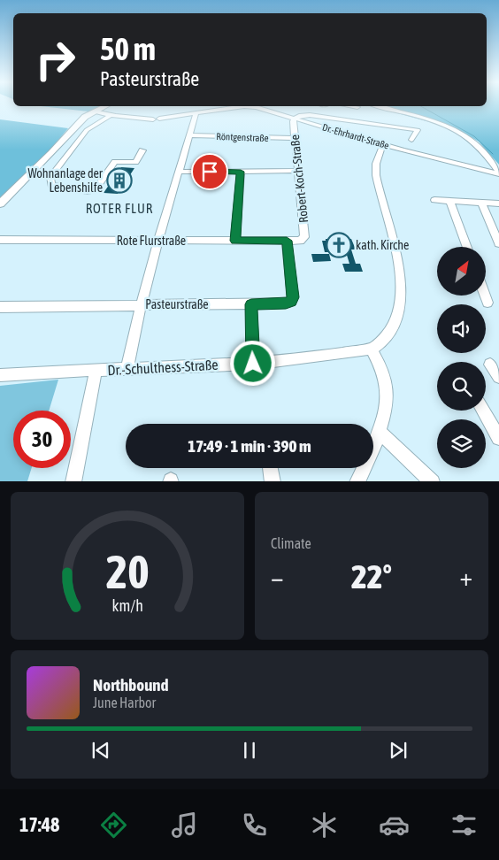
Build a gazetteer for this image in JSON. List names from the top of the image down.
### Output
{
  "streets": {
    "street": [
      "Dr.-Ehrhardt-Straße",
      "Röntgenstraße",
      "Robert-Koch-Straße",
      "Rote Flurstraße",
      "Pasteurstraße",
      "Dr.-Schulthess-Straße"
    ]
  },
  "crossings": [
    ["Dr.-Ehrhardt-Straße", "Robert-Koch-Straße"],
    ["Röntgenstraße", "Robert-Koch-Straße"],
    ["Robert-Koch-Straße", "Rote Flurstraße"],
    ["Rote Flurstraße", "Pasteurstraße"]
  ],
  "districts": ["ROTER FLUR"],
  "places": {
    "building": ["Wohnanlage der Lebenshilfe"],
    "church": ["kath. Kirche"]
  },
  "north": "top right",
  "page": {
    "turn": ["50 m", "Pasteurstraße"],
    "limit": "30",
    "trip": "17:49 · 1 min · 390 m",
    "tile": "Climate",
    "heat": ["−", "22°", "+"],
    "song": ["Northbound", "June Harbor"],
    "tabs": "17:48",
    "gauge": ["20", "km/h"]
  }
}
